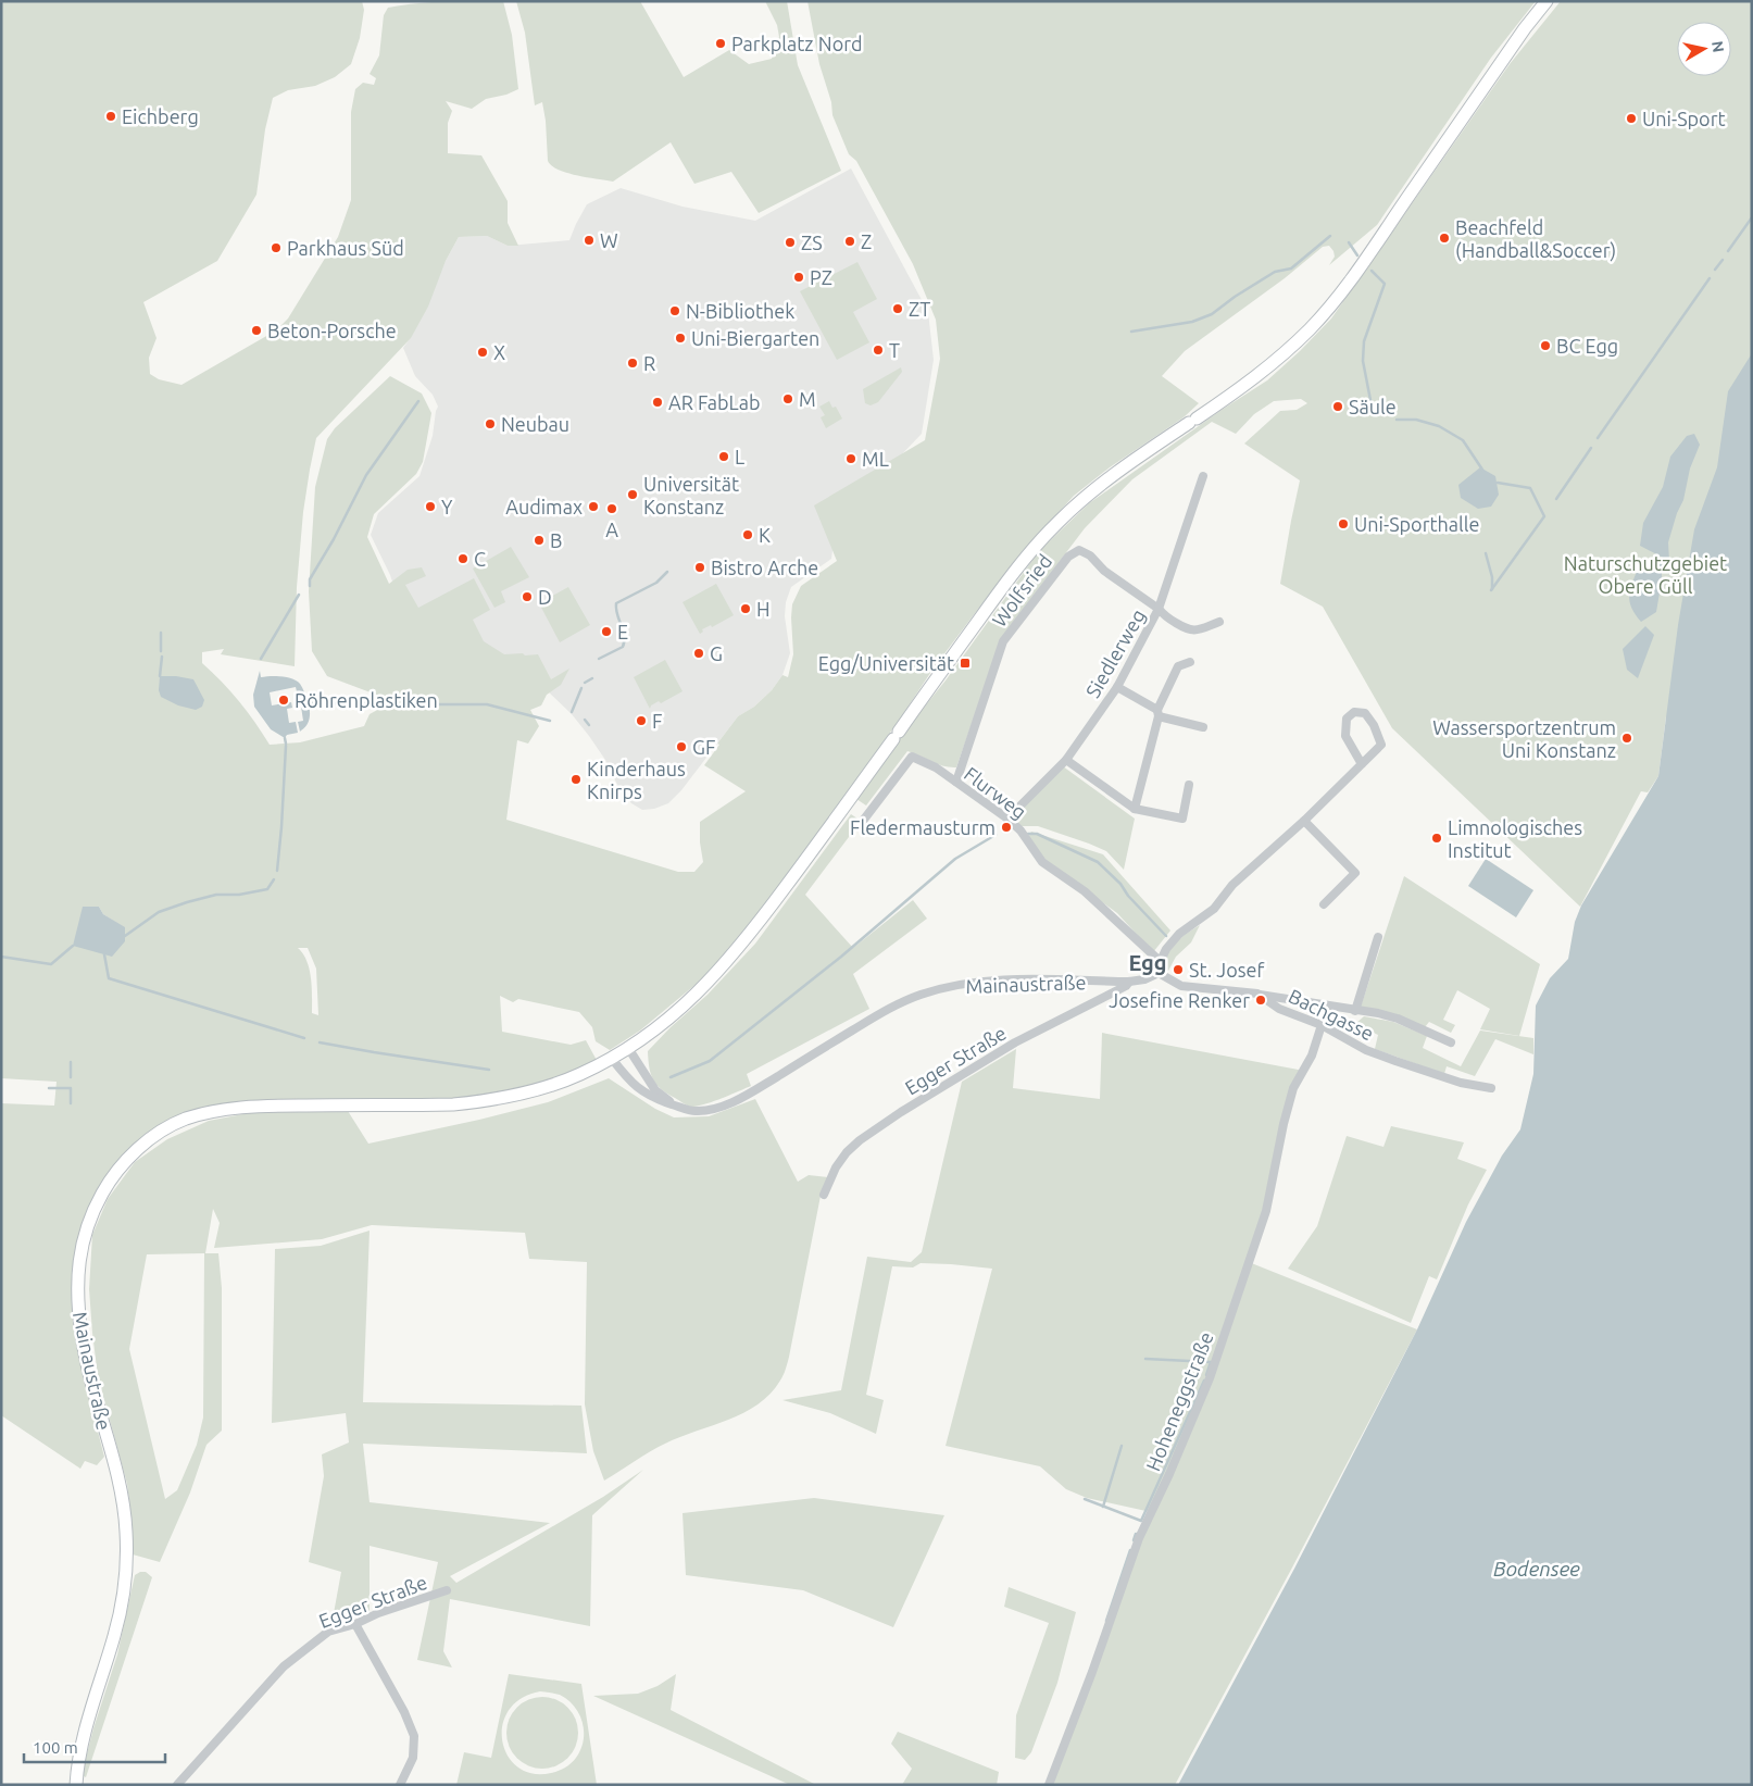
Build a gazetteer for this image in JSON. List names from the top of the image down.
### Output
{
  "streets": {
    "main road": ["Mainaustraße"],
    "street": [
      "Wolfsried",
      "Siedlerweg",
      "Flurweg",
      "Bachgasse",
      "Egger Straße",
      "Hoheneggstraße"
    ]
  },
  "crossings": [
    ["Wolfsried", "Siedlerweg"],
    ["Wolfsried", "Flurweg"],
    ["Siedlerweg", "Flurweg"],
    ["Mainaustraße", "Bachgasse"],
    ["Mainaustraße", "Egger Straße"],
    ["Bachgasse", "Hoheneggstraße"]
  ],
  "districts": ["Egg"],
  "water": ["Bodensee"],
  "parks": ["Naturschutzgebiet Obere Güll"],
  "places": {
    "other": [
      "Parkplatz Nord",
      "Eichberg",
      "Uni-Sport",
      "Beachfeld (Handball&Soccer)",
      "W",
      "Z",
      "ZS",
      "Parkhaus Süd",
      "PZ",
      "ZT",
      "N-Bibliothek",
      "Beton-Porsche",
      "Uni-Biergarten",
      "BC Egg",
      "T",
      "X",
      "R",
      "M",
      "AR FabLab",
      "Säule",
      "Neubau",
      "L",
      "ML",
      "Universität Konstanz",
      "Y",
      "Audimax",
      "A",
      "Uni-Sporthalle",
      "K",
      "B",
      "C",
      "Bistro Arche",
      "D",
      "H",
      "E",
      "G",
      "Röhrenplastiken",
      "F",
      "Wassersportzentrum Uni Konstanz",
      "GF",
      "Kinderhaus Knirps",
      "Fledermausturm",
      "Limnologisches Institut",
      "St. Josef",
      "Josefine Renker"
    ],
    "transit": ["Egg/Universität"]
  },
  "scale_bar": "100 m",
  "north": "right"
}
